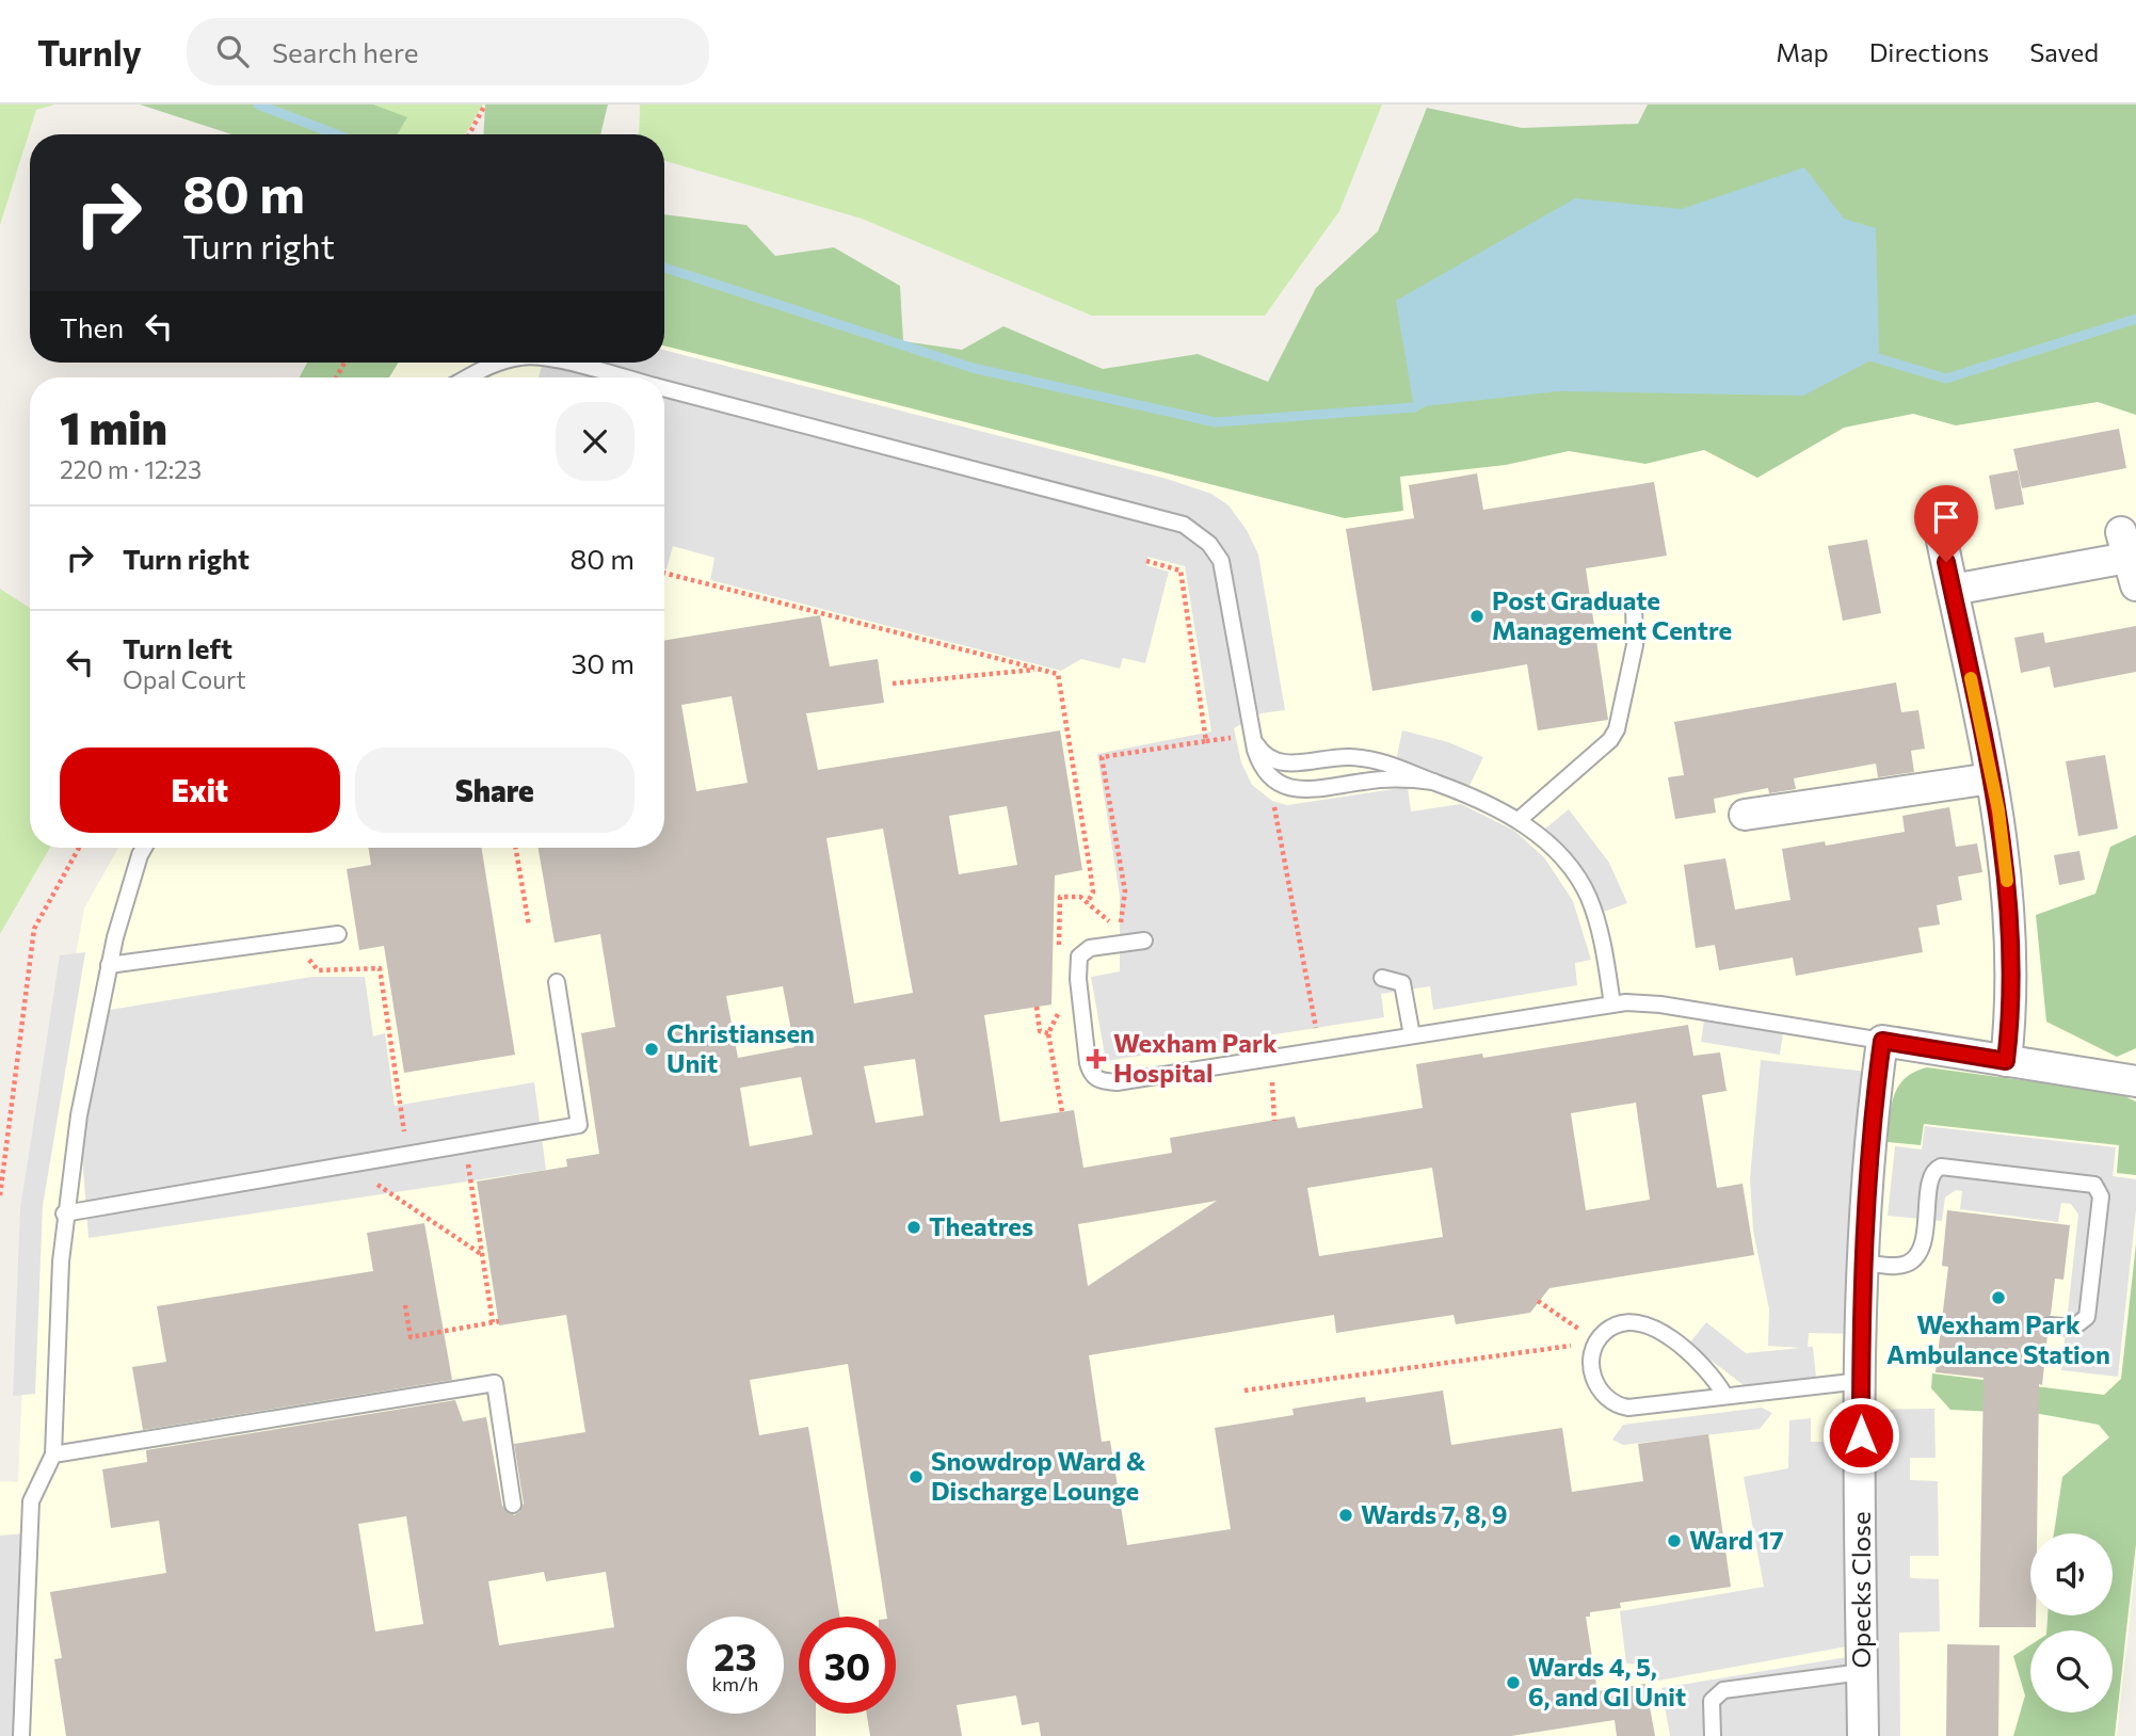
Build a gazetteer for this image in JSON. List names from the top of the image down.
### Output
{
  "streets": {
    "street": ["Opecks Close"]
  },
  "places": {
    "other": [
      "Post Graduate Management Centre",
      "Christiansen Unit",
      "Theatres",
      "Wexham Park Ambulance Station",
      "Snowdrop Ward & Discharge Lounge",
      "Wards 7, 8, 9",
      "Ward 17",
      "Wards 4, 5, 6, and GI Unit"
    ],
    "health": ["Wexham Park Hospital"]
  },
  "page": {
    "header": "Turnly",
    "search": "Search here",
    "nav": ["Map", "Directions", "Saved"],
    "turn": ["80 m", "Turn right"],
    "then": "Then",
    "heading": ["1 min", "220 m · 12:23"],
    "list": [
      {
        "name": "Turn right",
        "value": "80 m"
      },
      {
        "name": "Turn left",
        "note": "Opal Court",
        "value": "30 m"
      }
    ],
    "buttons": ["Exit", "Share"],
    "speed": "23 km/h",
    "limit": "30"
  }
}
